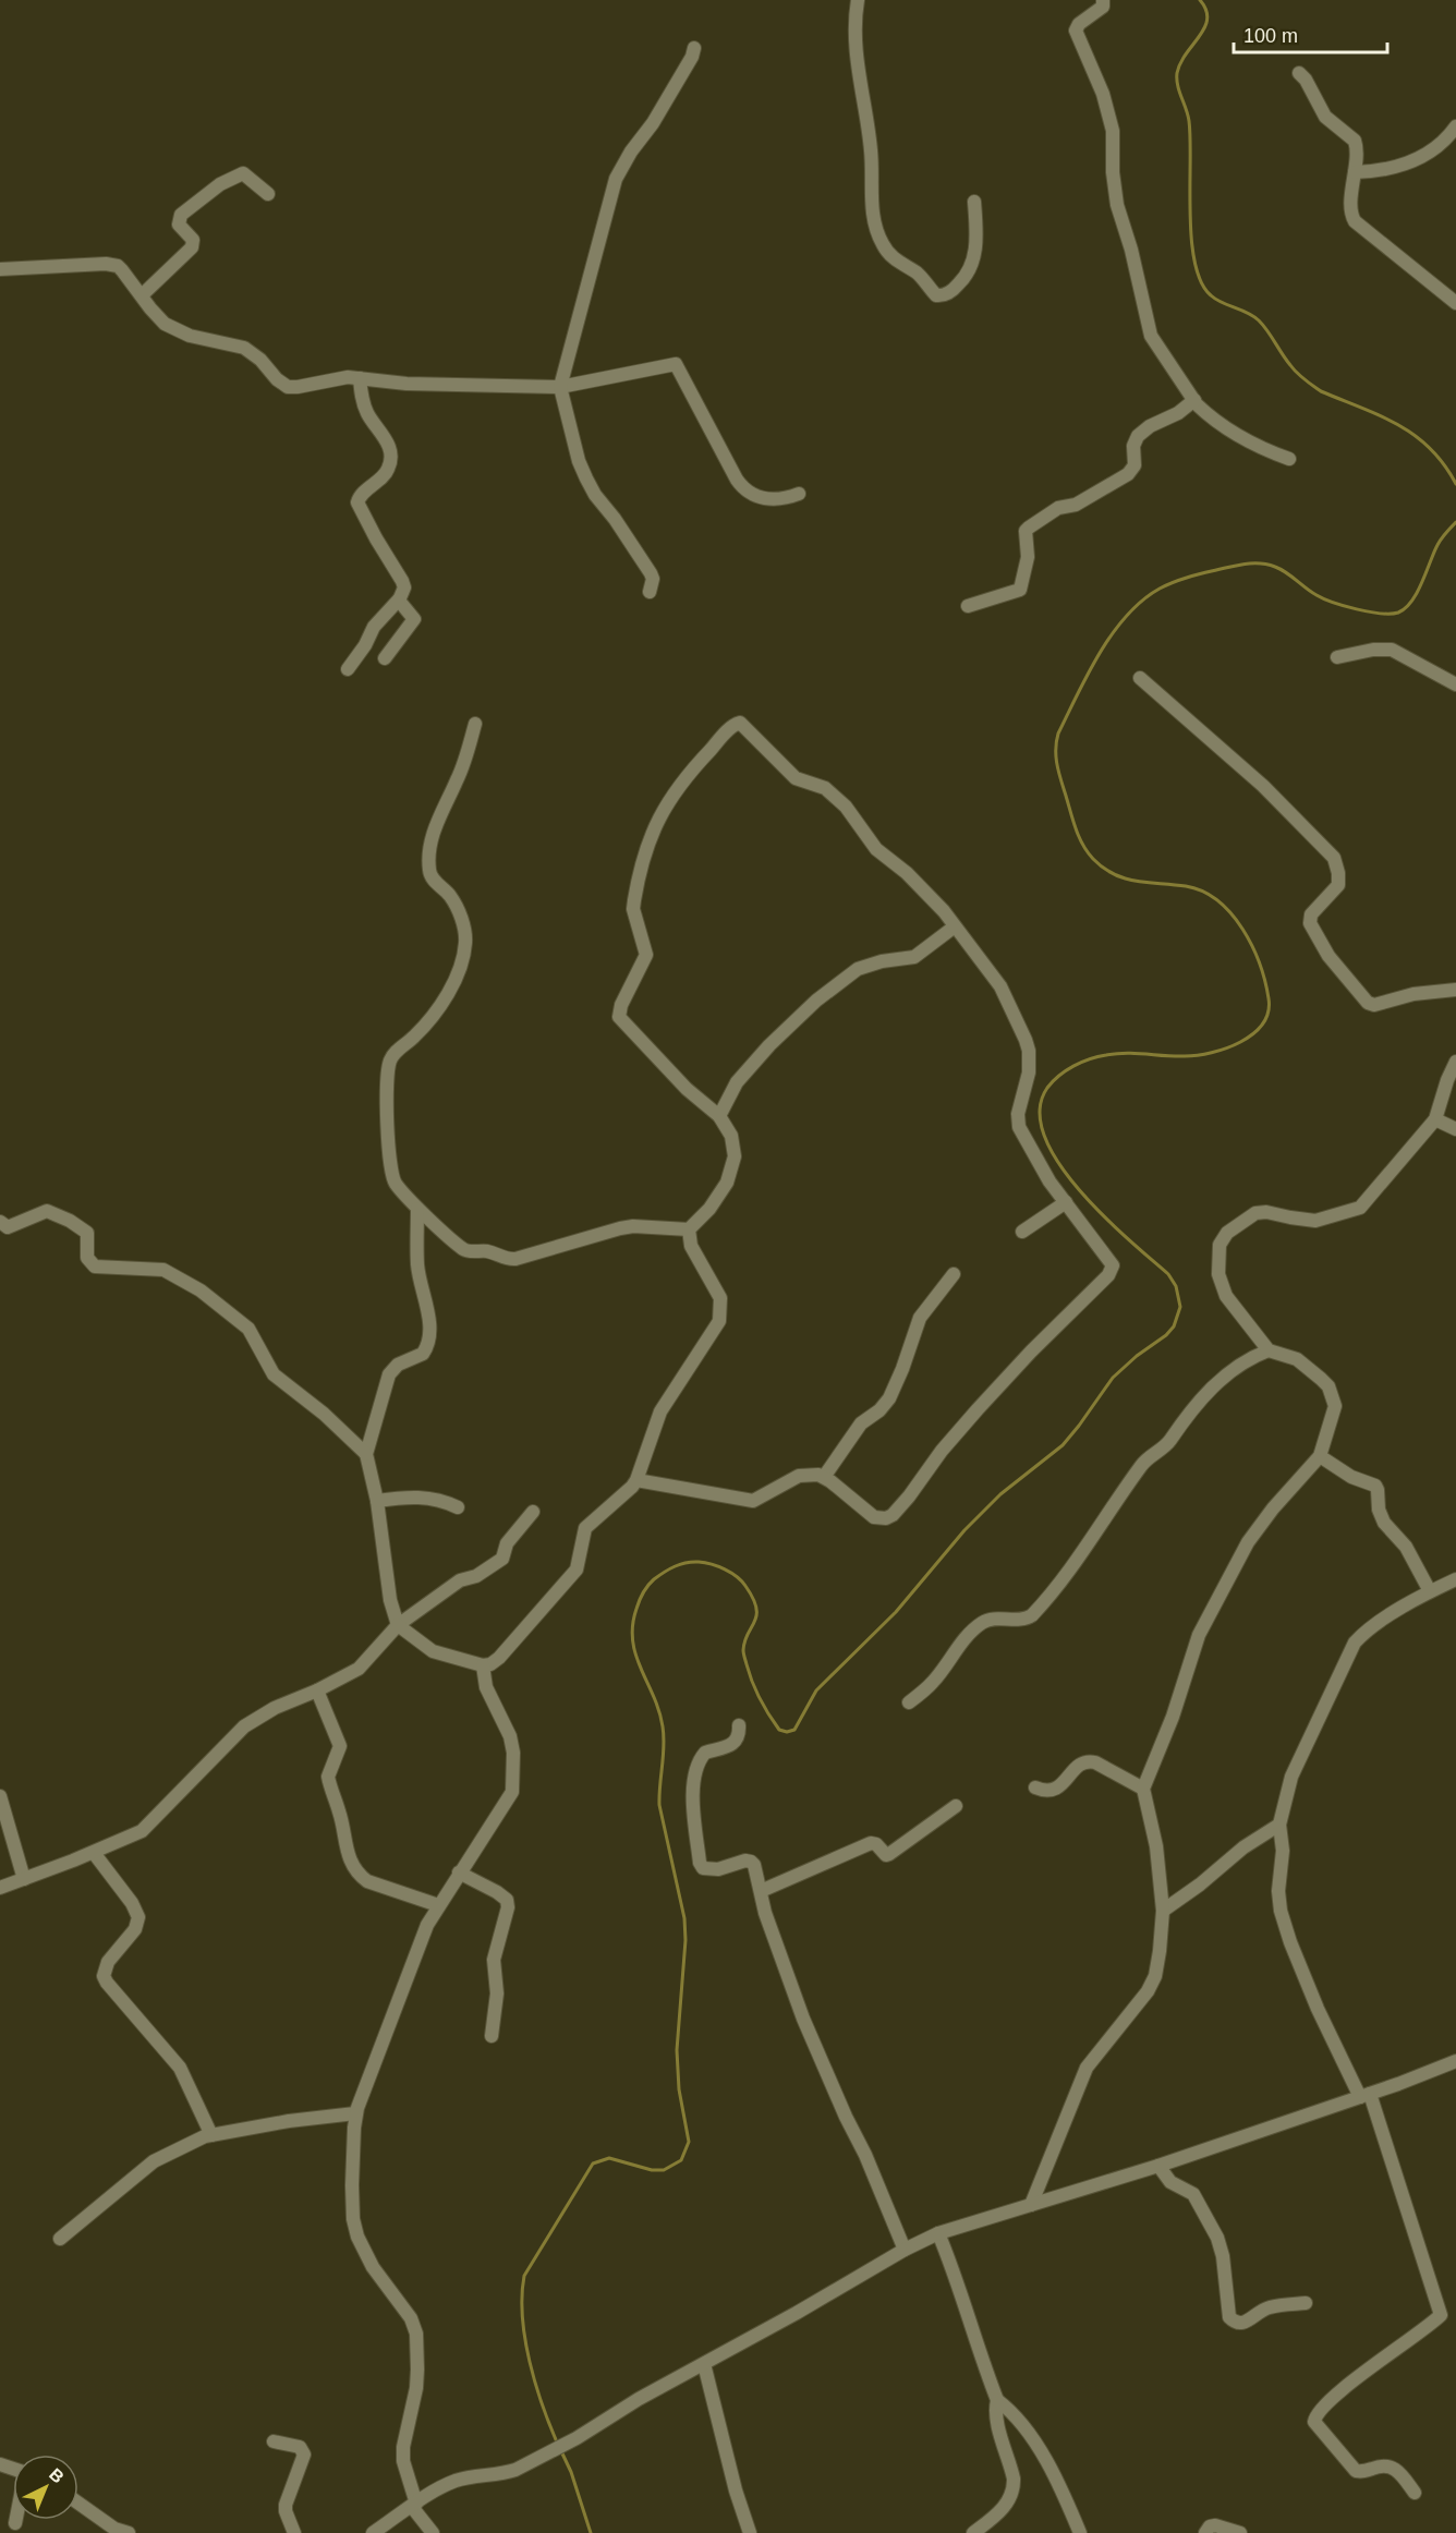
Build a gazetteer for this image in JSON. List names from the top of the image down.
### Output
{
  "scale_bar": "100 m",
  "north": "top right"
}
